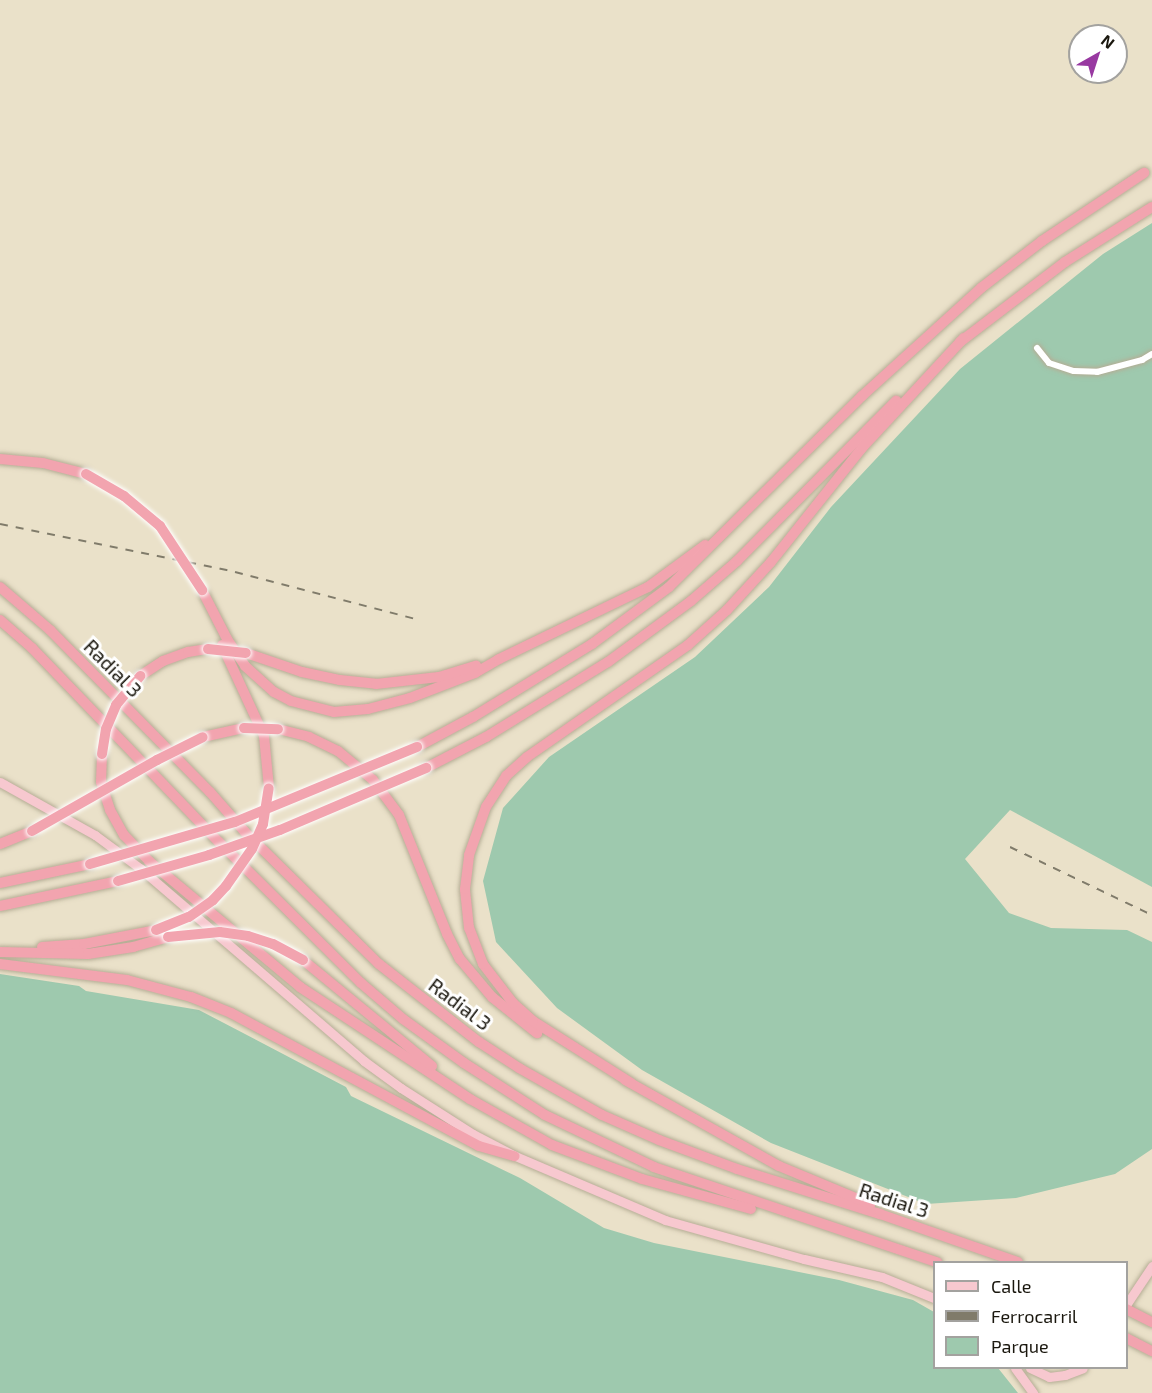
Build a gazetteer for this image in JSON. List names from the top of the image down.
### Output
{
  "streets": {
    "highway": ["Radial 3"]
  },
  "legend": ["Calle", "Ferrocarril", "Parque"],
  "north": "top right"
}
